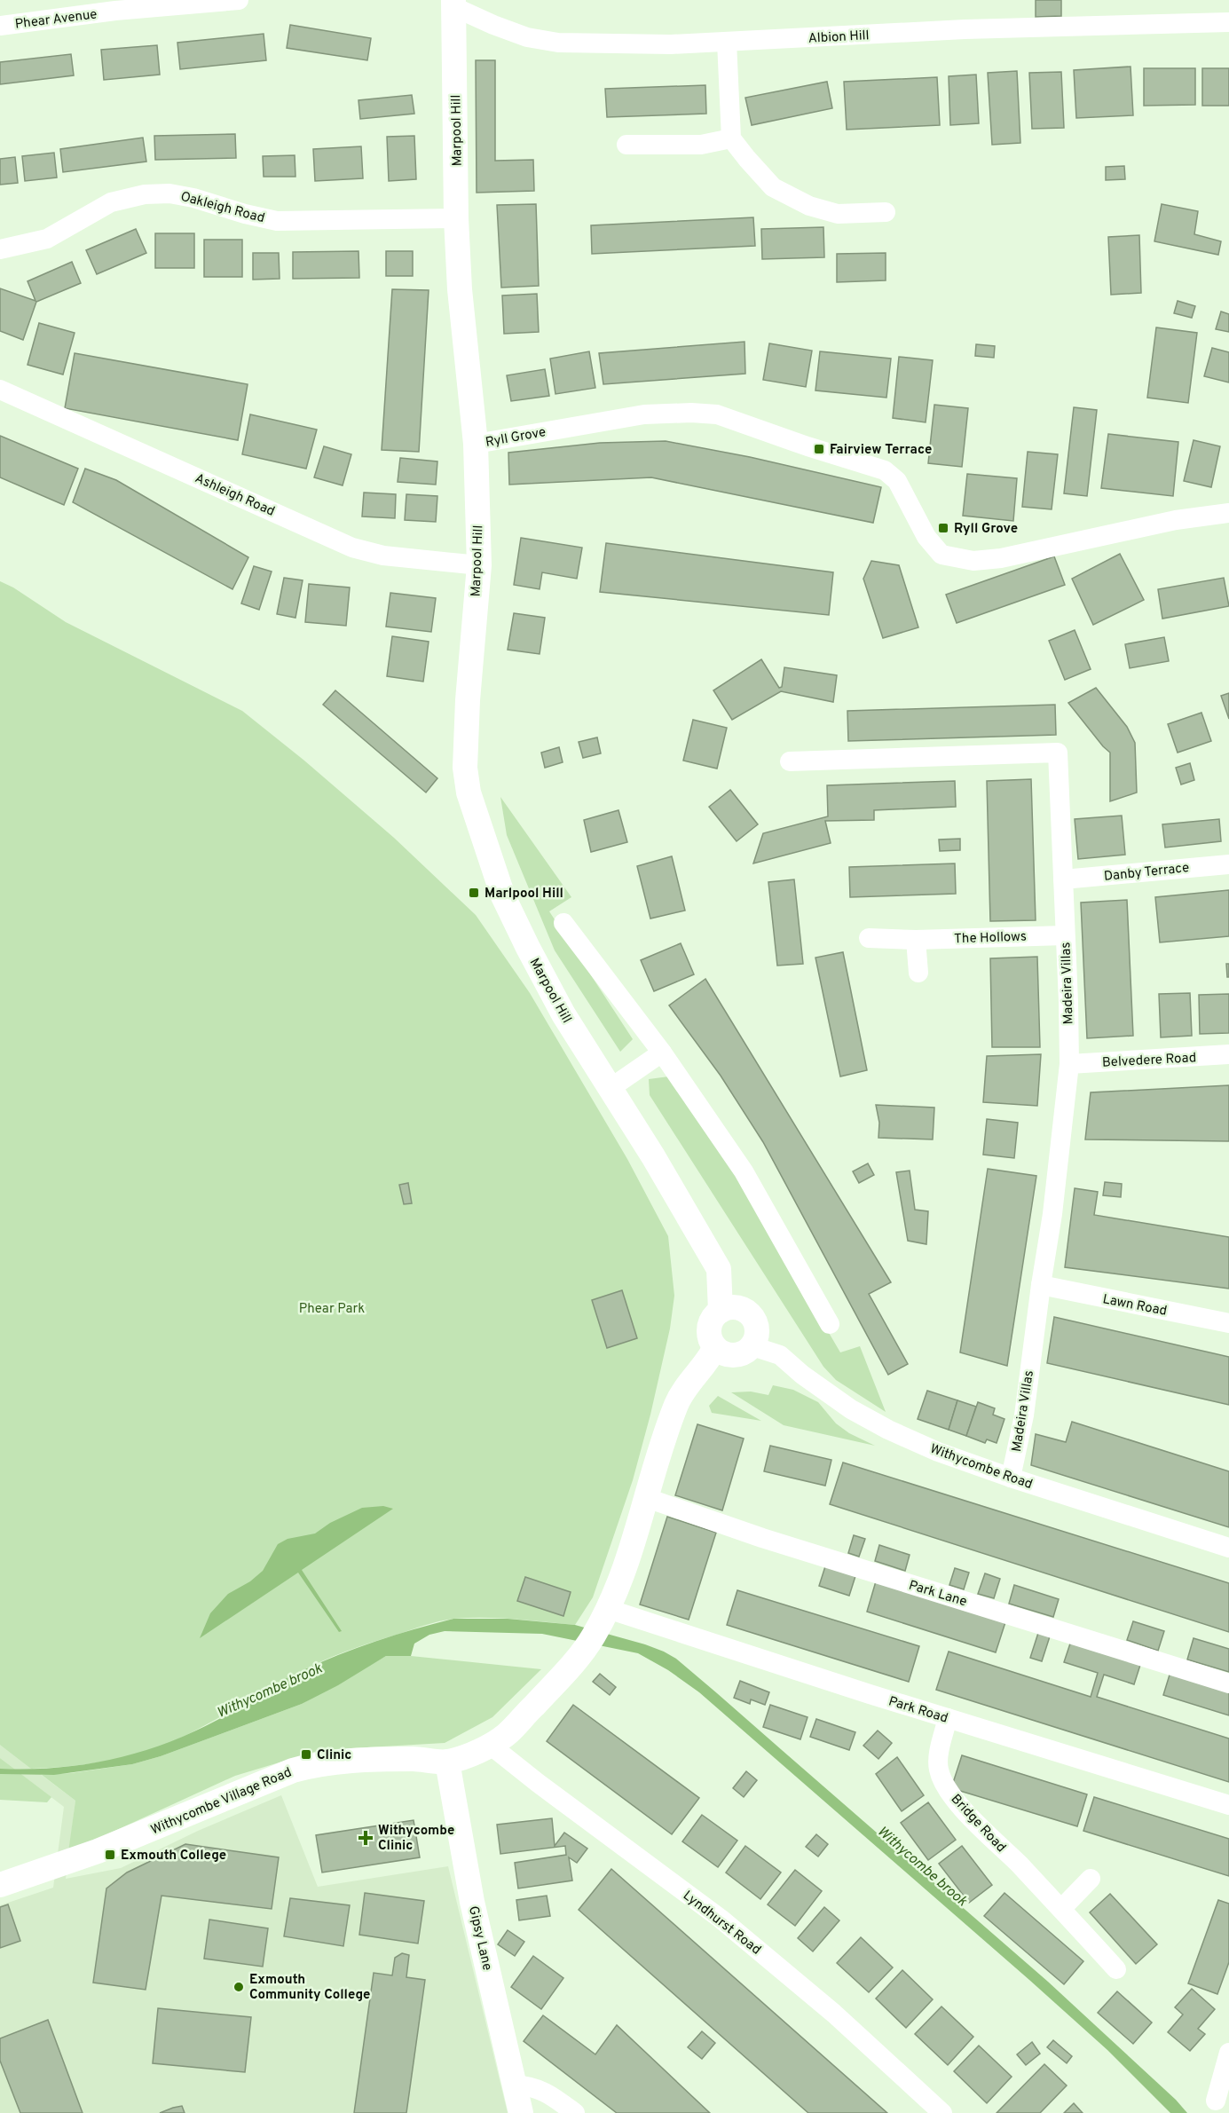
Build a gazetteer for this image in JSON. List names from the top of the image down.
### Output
{
  "streets": {
    "street": [
      "Phear Avenue",
      "Albion Hill",
      "Marpool Hill",
      "Oakleigh Road",
      "Ryll Grove",
      "Ashleigh Road",
      "Danby Terrace",
      "The Hollows",
      "Madeira Villas",
      "Belvedere Road",
      "Lawn Road",
      "Withycombe Road",
      "Park Lane",
      "Park Road",
      "Withycombe Village Road",
      "Bridge Road",
      "Lyndhurst Road",
      "Gipsy Lane"
    ]
  },
  "crossings": [
    ["Albion Hill", "Marpool Hill"],
    ["Marpool Hill", "Oakleigh Road"],
    ["Marpool Hill", "Ryll Grove"],
    ["Marpool Hill", "Ashleigh Road"],
    ["Marpool Hill", "Withycombe Road"],
    ["Danby Terrace", "Madeira Villas"],
    ["The Hollows", "Madeira Villas"],
    ["Madeira Villas", "Belvedere Road"],
    ["Madeira Villas", "Lawn Road"],
    ["Madeira Villas", "Withycombe Road"],
    ["Park Road", "Withycombe Village Road"],
    ["Park Road", "Bridge Road"],
    ["Withycombe Village Road", "Lyndhurst Road"],
    ["Withycombe Village Road", "Gipsy Lane"]
  ],
  "water": ["Withycombe brook"],
  "parks": ["Phear Park"],
  "places": {
    "transit": [
      "Fairview Terrace",
      "Ryll Grove",
      "Marlpool Hill",
      "Clinic",
      "Exmouth College"
    ],
    "health": ["Withycombe Clinic"],
    "other": ["Exmouth Community College"]
  }
}
